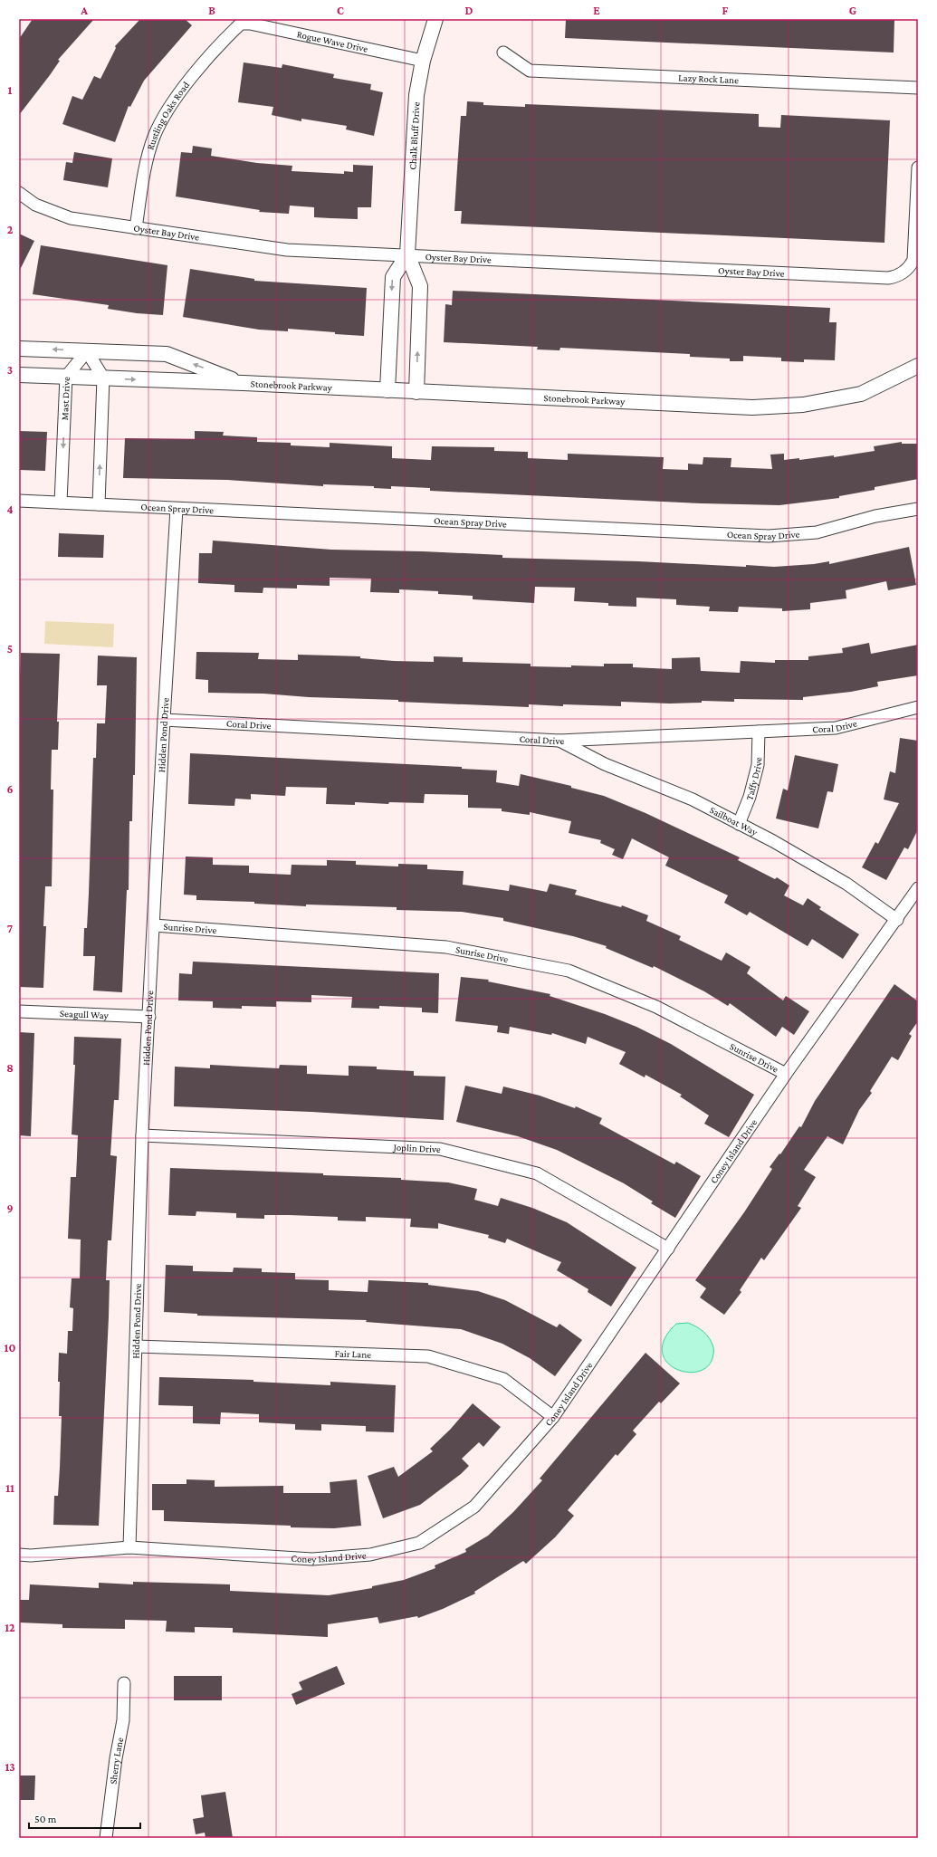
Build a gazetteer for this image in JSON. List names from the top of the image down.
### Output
{
  "streets": {
    "street": [
      "Rogue Wave Drive",
      "Lazy Rock Lane",
      "Rustling Oaks Road",
      "Chalk Bluff Drive",
      "Oyster Bay Drive",
      "Stonebrook Parkway",
      "Mast Drive",
      "Ocean Spray Drive",
      "Coral Drive",
      "Hidden Pond Drive",
      "Taffy Drive",
      "Sailboat Way",
      "Sunrise Drive",
      "Seagull Way",
      "Joplin Drive",
      "Coney Island Drive",
      "Fair Lane",
      "Sherry Lane"
    ]
  },
  "crossings": [
    ["Rogue Wave Drive", "Rustling Oaks Road"],
    ["Rogue Wave Drive", "Chalk Bluff Drive"],
    ["Rustling Oaks Road", "Oyster Bay Drive"],
    ["Chalk Bluff Drive", "Oyster Bay Drive"],
    ["Chalk Bluff Drive", "Stonebrook Parkway"],
    ["Stonebrook Parkway", "Mast Drive"],
    ["Mast Drive", "Ocean Spray Drive"],
    ["Ocean Spray Drive", "Hidden Pond Drive"],
    ["Coral Drive", "Hidden Pond Drive"],
    ["Coral Drive", "Taffy Drive"],
    ["Coral Drive", "Sailboat Way"],
    ["Hidden Pond Drive", "Sunrise Drive"],
    ["Hidden Pond Drive", "Seagull Way"],
    ["Hidden Pond Drive", "Joplin Drive"],
    ["Hidden Pond Drive", "Coney Island Drive"],
    ["Hidden Pond Drive", "Fair Lane"],
    ["Taffy Drive", "Sailboat Way"],
    ["Sailboat Way", "Coney Island Drive"],
    ["Sunrise Drive", "Coney Island Drive"],
    ["Joplin Drive", "Coney Island Drive"],
    ["Coney Island Drive", "Fair Lane"]
  ],
  "scale_bar": "50 m",
  "grid": {
    "columns": [
      "A",
      "B",
      "C",
      "D",
      "E",
      "F",
      "G"
    ],
    "rows": [
      "1",
      "2",
      "3",
      "4",
      "5",
      "6",
      "7",
      "8",
      "9",
      "10",
      "11",
      "12",
      "13"
    ]
  }
}
